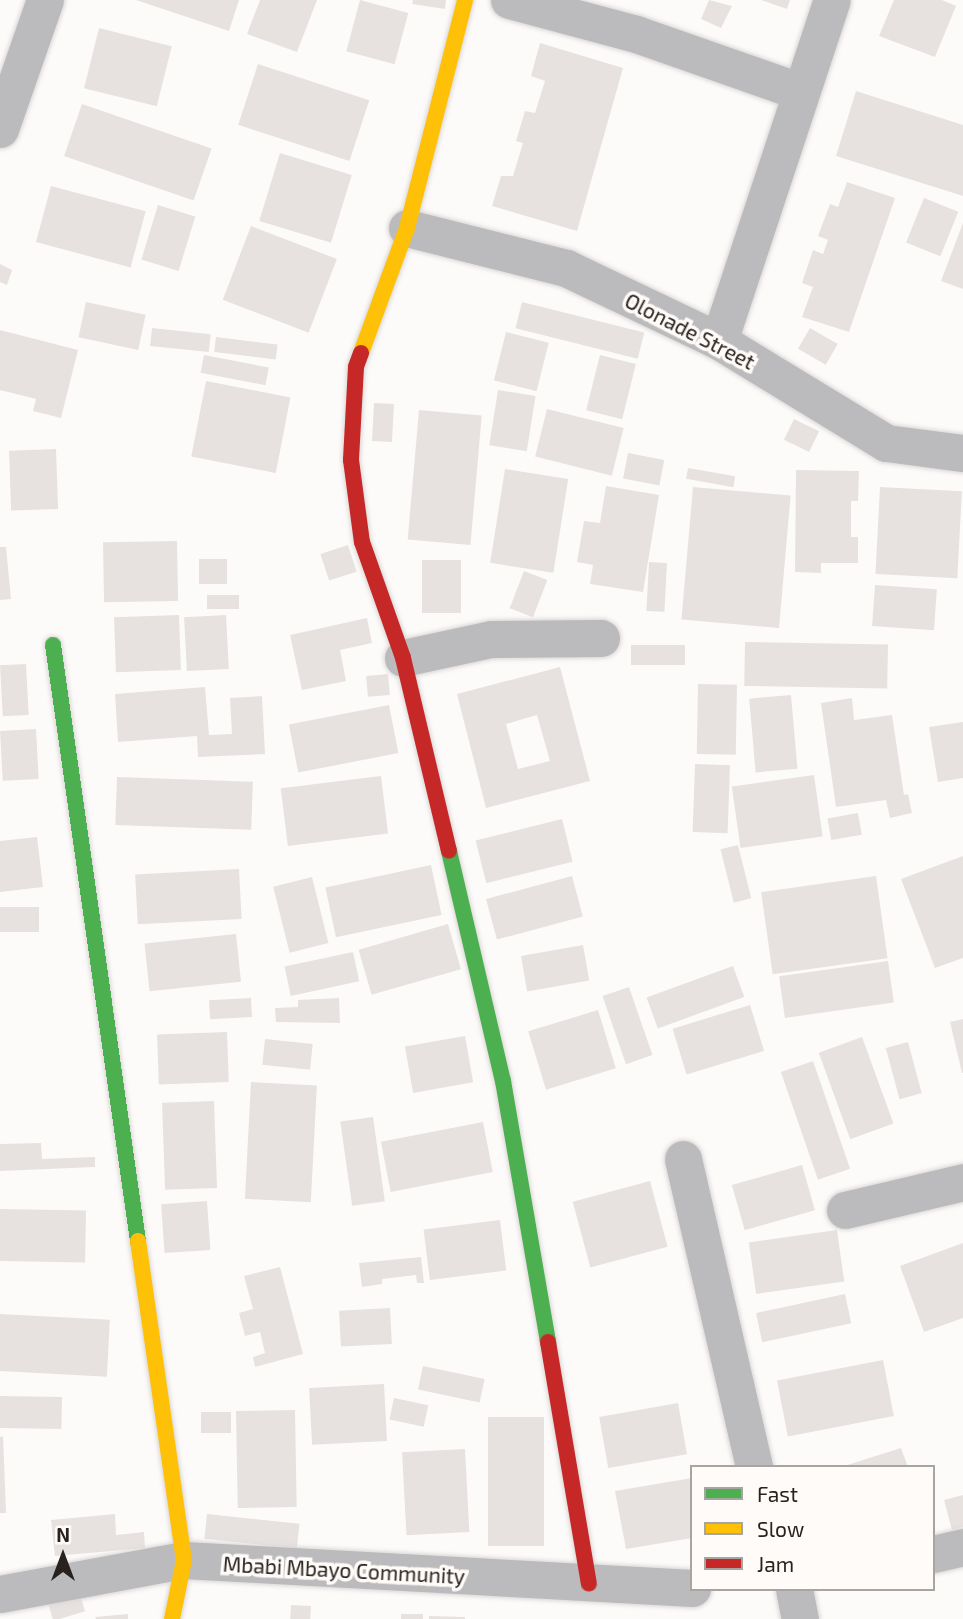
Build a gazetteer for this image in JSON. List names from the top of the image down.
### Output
{
  "streets": {
    "street": ["Olonade Street", "Mbabi Mbayo Community"]
  },
  "legend": ["Fast", "Slow", "Jam"],
  "north": "top"
}
